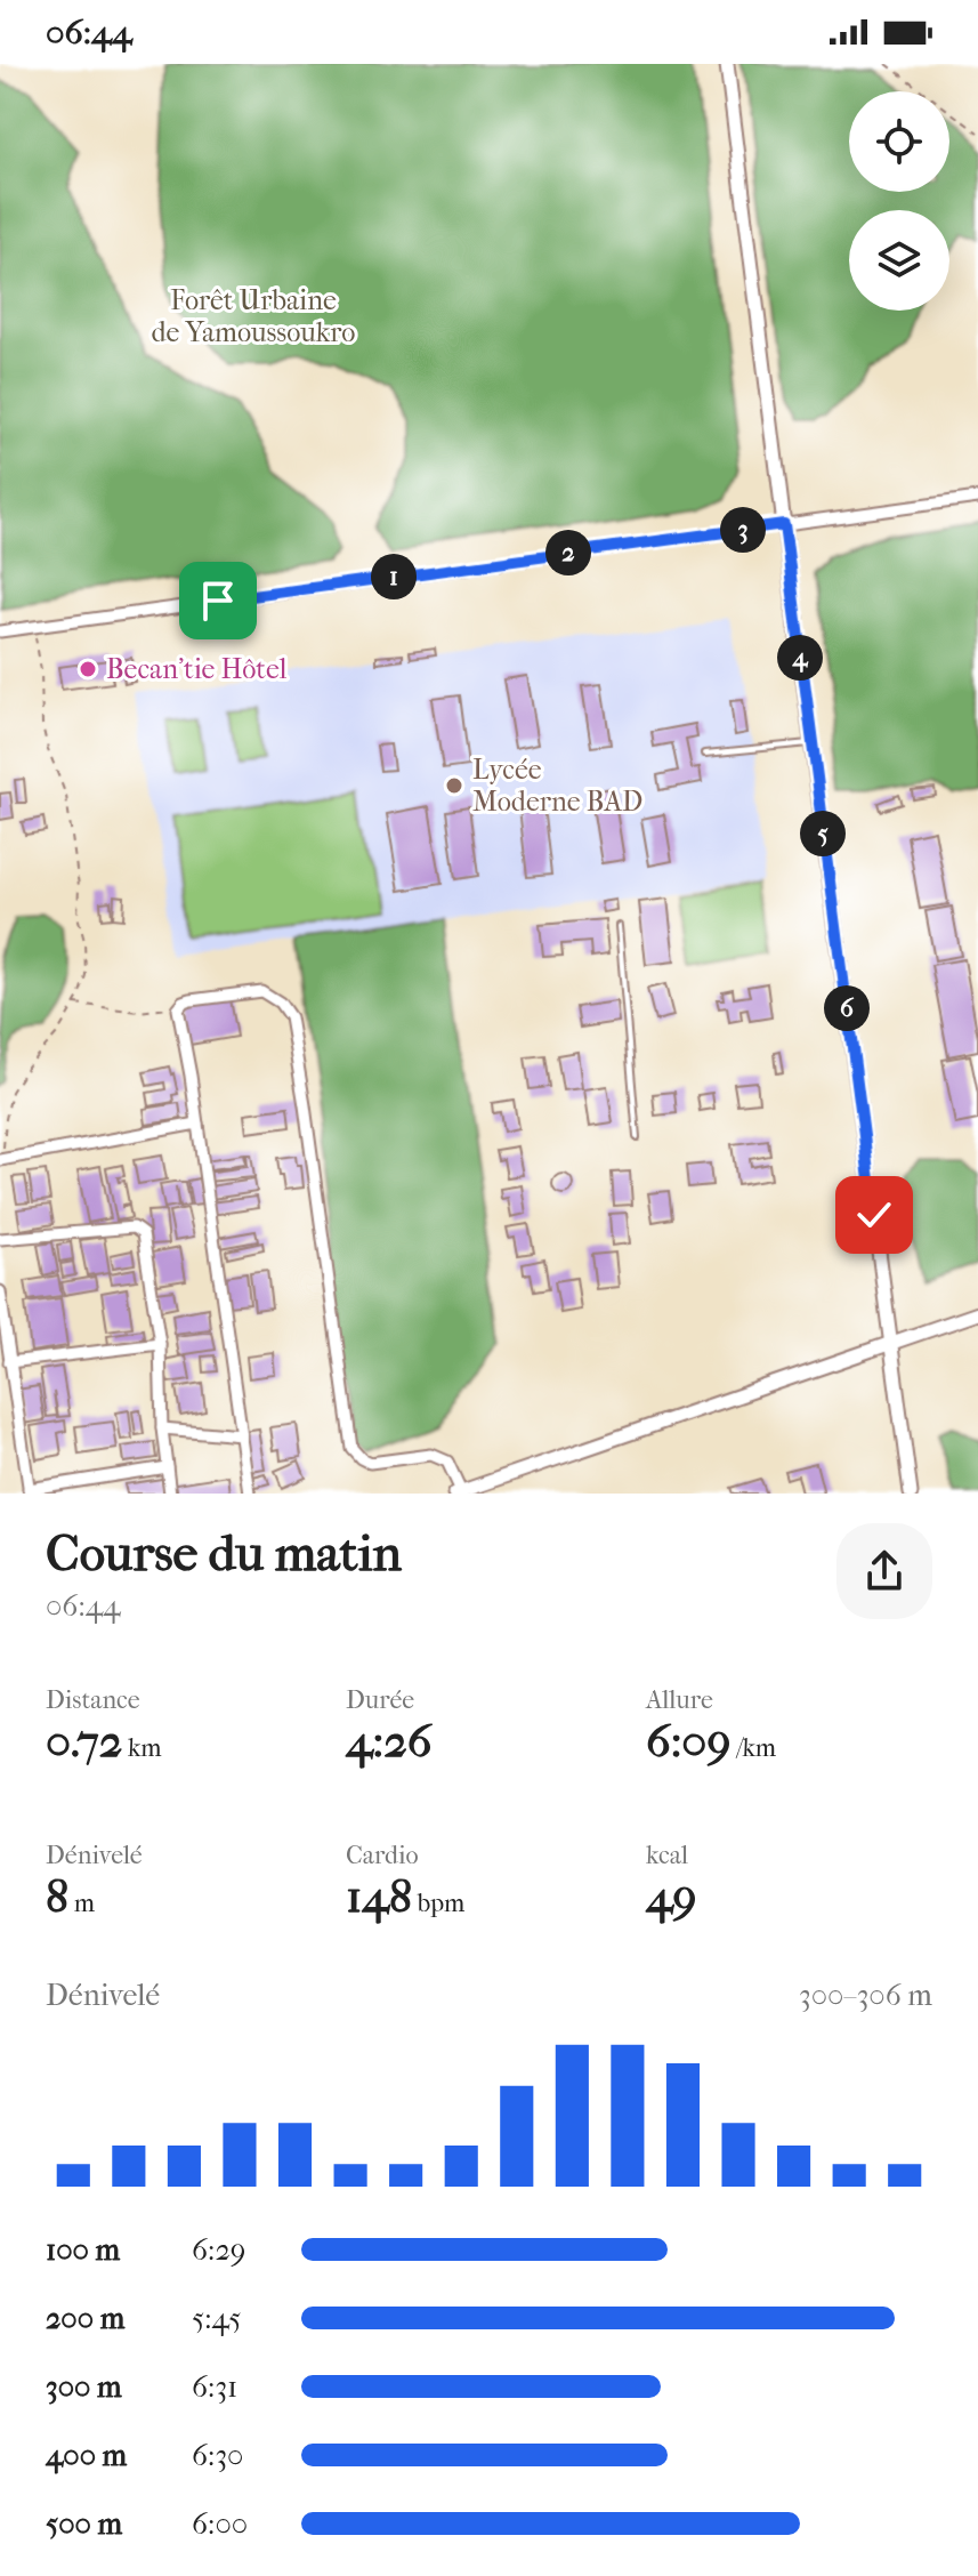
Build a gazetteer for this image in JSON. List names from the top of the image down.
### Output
{
  "parks": ["Forêt Urbaine de Yamoussoukro"],
  "places": ["Becan’tie Hôtel", "Lycée Moderne BAD"],
  "page": {
    "status": "06:44",
    "pins": [
      "3",
      "2",
      "1",
      "4",
      "5",
      "6"
    ],
    "heading": ["Course du matin", "06:44"],
    "stats": [
      ["Distance", "0.72 km"],
      ["Durée", "4:26"],
      ["Allure", "6:09 /km"],
      ["Dénivelé", "8 m"],
      ["Cardio", "148 bpm"],
      ["kcal", "49"]
    ],
    "chart": ["Dénivelé", "300–306 m"],
    "list": [
      {
        "name": "100 m",
        "note": "6:29"
      },
      {
        "name": "200 m",
        "note": "5:45"
      },
      {
        "name": "300 m",
        "note": "6:31"
      },
      {
        "name": "400 m",
        "note": "6:30"
      },
      {
        "name": "500 m",
        "note": "6:00"
      }
    ]
  }
}
